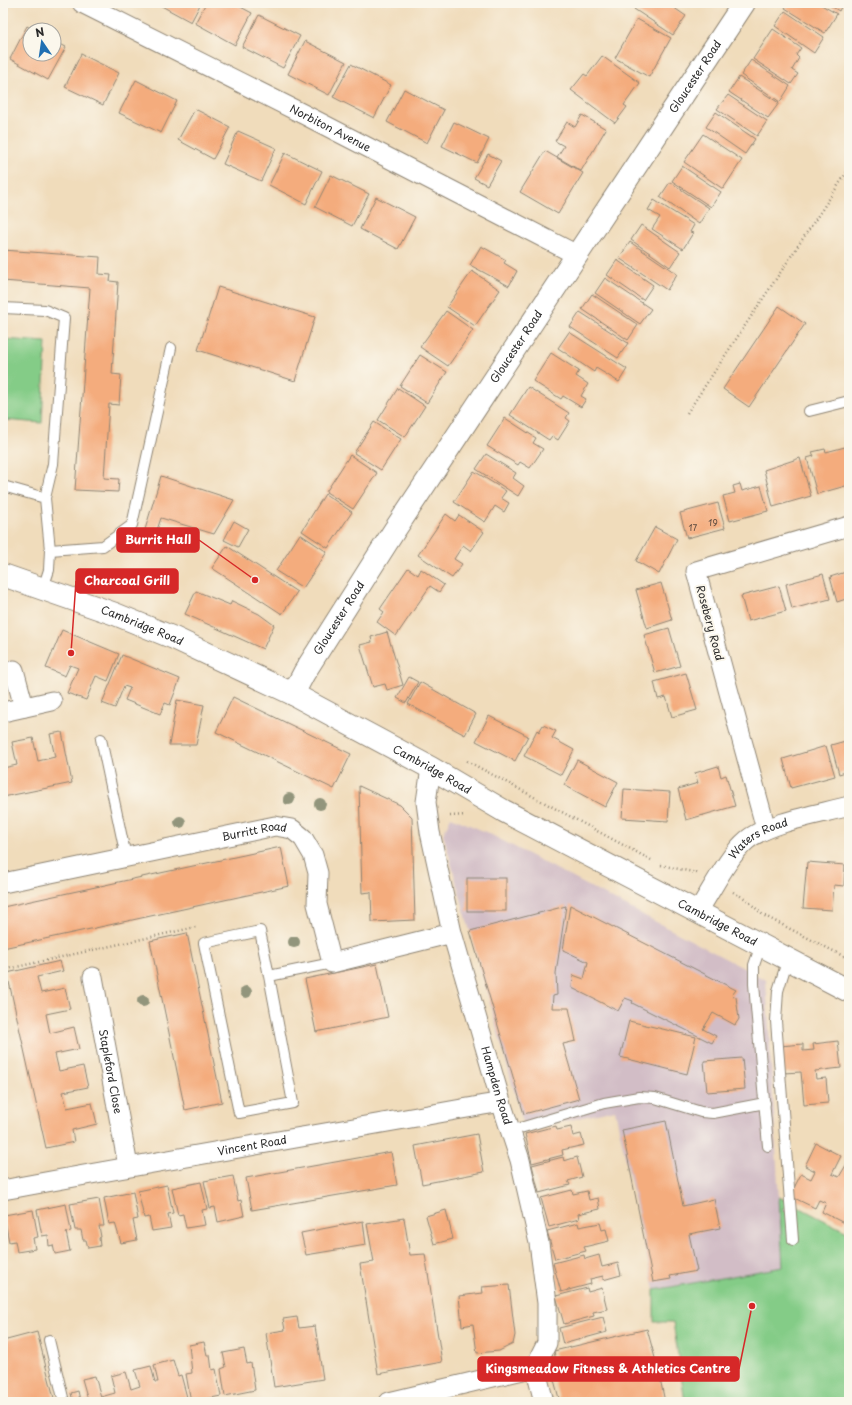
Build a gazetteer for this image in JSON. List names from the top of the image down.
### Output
{
  "streets": {
    "main road": ["Gloucester Road", "Cambridge Road"],
    "street": [
      "Norbiton Avenue",
      "Rosebery Road",
      "Burritt Road",
      "Waters Road",
      "Stapleford Close",
      "Hampden Road",
      "Vincent Road"
    ]
  },
  "crossings": [
    ["Gloucester Road", "Norbiton Avenue"],
    ["Gloucester Road", "Cambridge Road"],
    ["Rosebery Road", "Waters Road"],
    ["Cambridge Road", "Waters Road"],
    ["Cambridge Road", "Hampden Road"],
    ["Stapleford Close", "Vincent Road"],
    ["Hampden Road", "Vincent Road"]
  ],
  "places": ["Burrit Hall", "Charcoal Grill", "Kingsmeadow Fitness & Athletics Centre"],
  "house_numbers": ["19", "17"],
  "north": "top"
}
